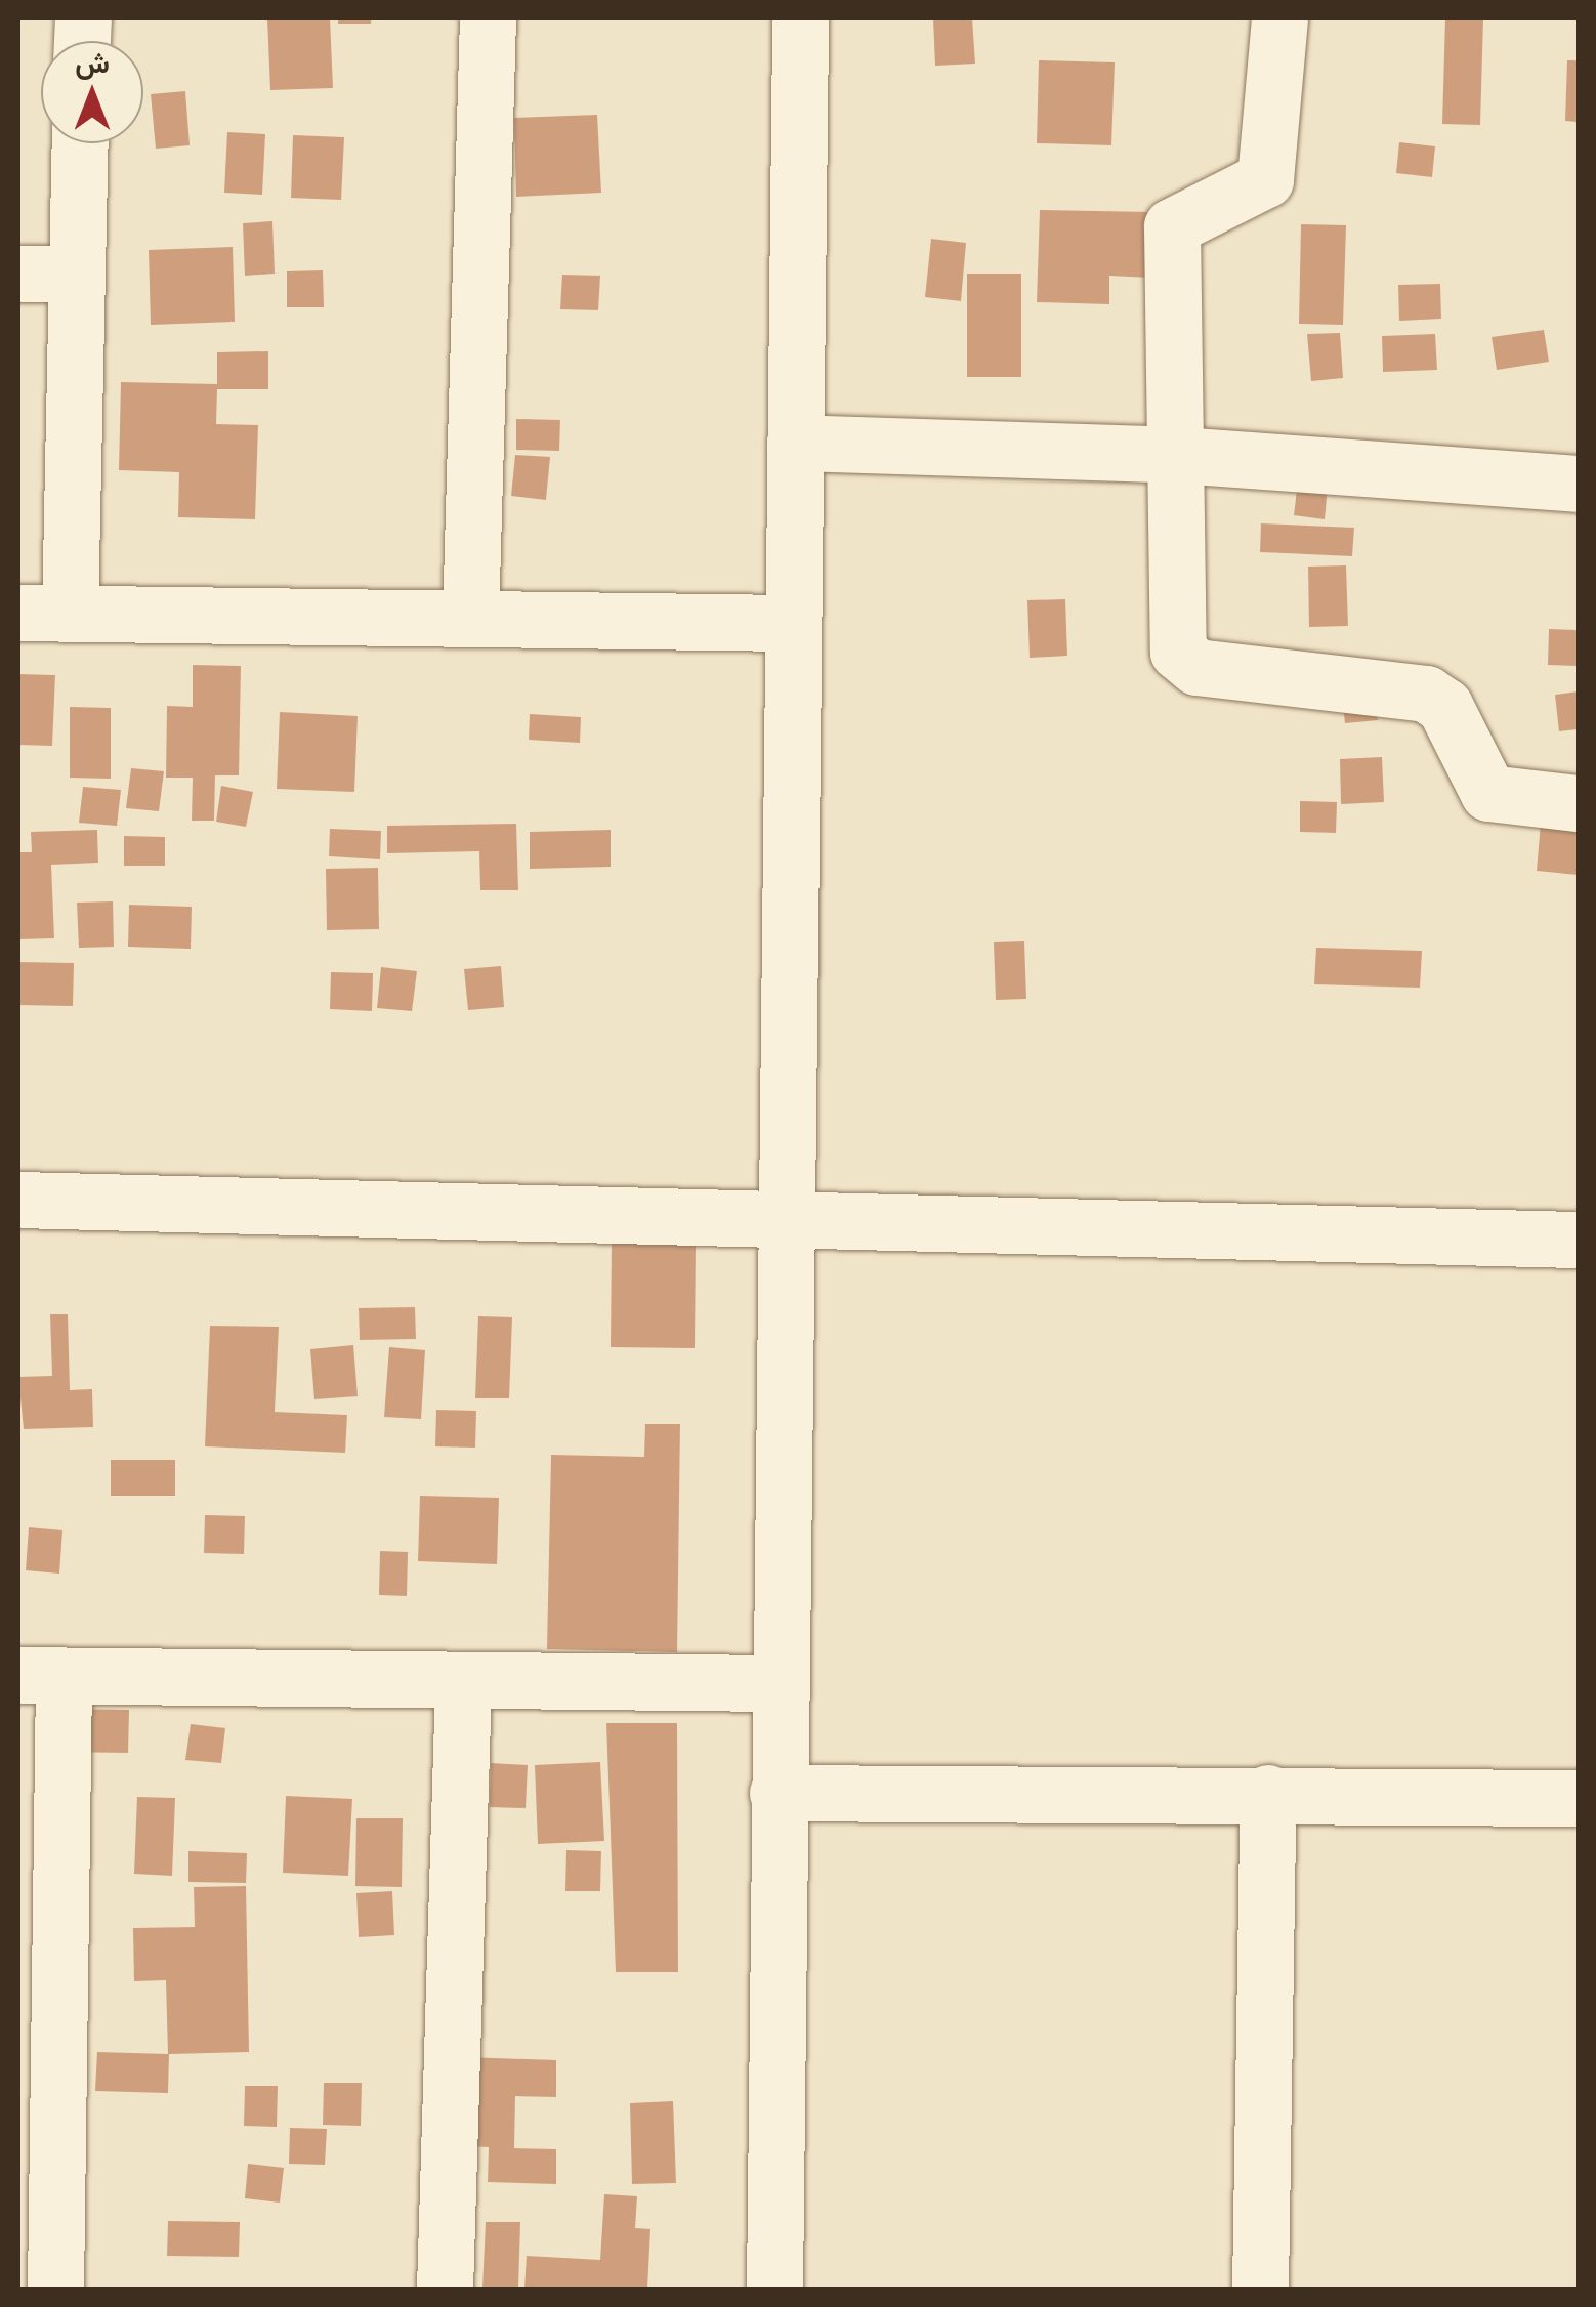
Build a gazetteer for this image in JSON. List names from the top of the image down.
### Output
{
  "north": "top"
}
